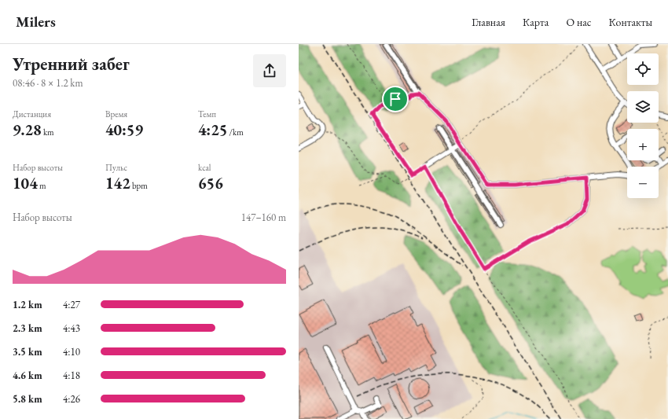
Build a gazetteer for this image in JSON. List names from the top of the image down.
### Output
{
  "page": {
    "header": "Milers",
    "nav": [
      "Главная",
      "Карта",
      "О нас",
      "Контакты"
    ],
    "heading": ["Утренний забег", "08:46 · 8 × 1.2 km"],
    "map_buttons": ["+", "−"],
    "stats": [
      ["Дистанция", "9.28 km"],
      ["Время", "40:59"],
      ["Темп", "4:25 /km"],
      ["Набор высоты", "104 m"],
      ["Пульс", "142 bpm"],
      ["kcal", "656"]
    ],
    "chart": ["Набор высоты", "147–160 m"],
    "list": [
      {
        "name": "1.2 km",
        "note": "4:27"
      },
      {
        "name": "2.3 km",
        "note": "4:43"
      },
      {
        "name": "3.5 km",
        "note": "4:10"
      },
      {
        "name": "4.6 km",
        "note": "4:18"
      },
      {
        "name": "5.8 km",
        "note": "4:26"
      }
    ]
  }
}
